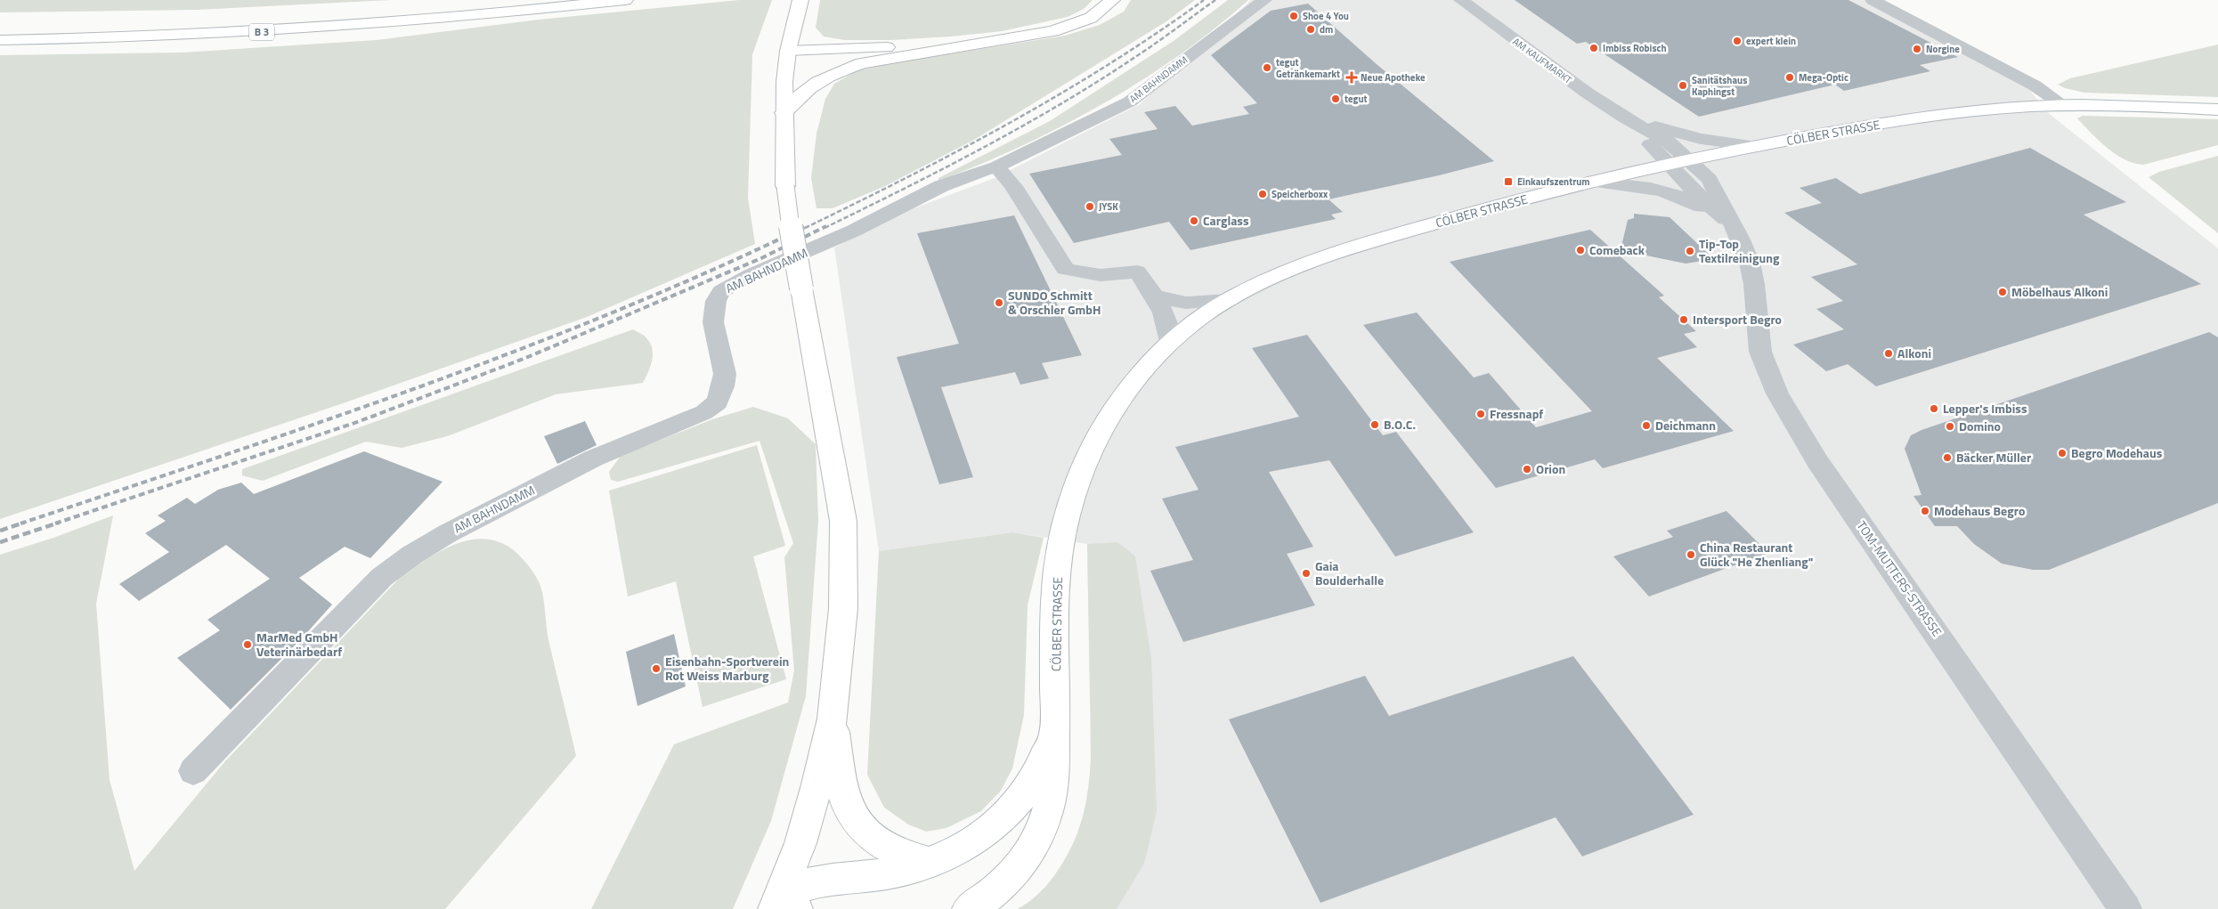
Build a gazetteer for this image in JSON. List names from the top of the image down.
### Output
{
  "streets": {
    "main road": ["B 3", "CÖLBER STRASSE"],
    "street": ["AM KAUFMARKT", "AM BAHNDAMM", "TOM-MUTTERS-STRASSE"]
  },
  "crossings": [
    ["AM KAUFMARKT", "CÖLBER STRASSE"],
    ["AM KAUFMARKT", "TOM-MUTTERS-STRASSE"],
    ["CÖLBER STRASSE", "TOM-MUTTERS-STRASSE"]
  ],
  "places": {
    "other": [
      "Shoe 4 You",
      "dm",
      "expert klein",
      "Imbiss Robisch",
      "Norgine",
      "tegut Getränkemarkt",
      "Mega-Optic",
      "Sanitätshaus Kaphingst",
      "tegut",
      "Speicherboxx",
      "JYSK",
      "Carglass",
      "Comeback",
      "Tip-Top Textilreinigung",
      "Möbelhaus Alkoni",
      "SUNDO Schmitt & Orschler GmbH",
      "Intersport Begro",
      "Alkoni",
      "Lepper's Imbiss",
      "Fressnapf",
      "B.O.C.",
      "Deichmann",
      "Domino",
      "Begro Modehaus",
      "Bäcker Müller",
      "Orion",
      "Modehaus Begro",
      "China Restaurant Glück \"He Zhenliang\"",
      "Gaia Boulderhalle",
      "MarMed GmbH Veterinärbedarf",
      "Eisenbahn-Sportverein Rot Weiss Marburg"
    ],
    "health": ["Neue Apotheke"],
    "transit": ["Einkaufszentrum"]
  }
}
